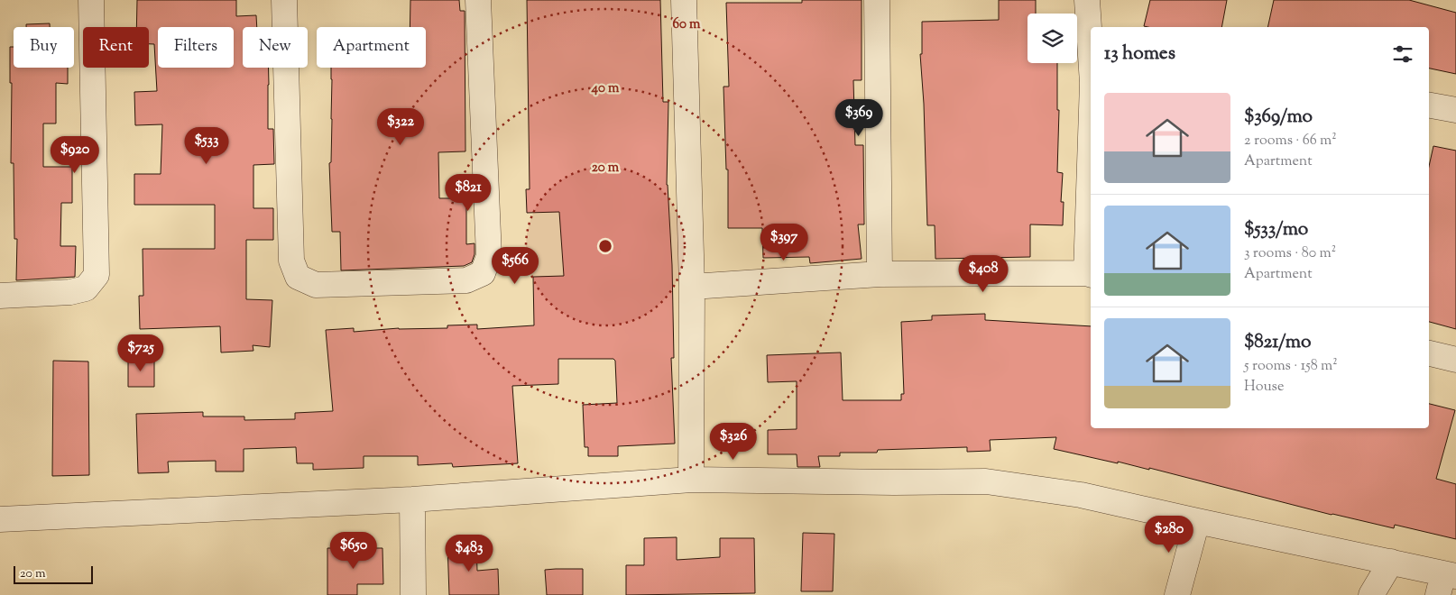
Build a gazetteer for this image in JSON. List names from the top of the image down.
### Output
{
  "scale_bar": "20 m",
  "page": {
    "chip": [
      "Buy",
      "Rent",
      "Filters",
      "New",
      "Apartment"
    ],
    "heading": "13 homes",
    "list": [
      {
        "name": "$369/mo",
        "note": "2 rooms · 66 m² · Apartment"
      },
      {
        "name": "$533/mo",
        "note": "3 rooms · 80 m² · Apartment"
      },
      {
        "name": "$821/mo",
        "note": "5 rooms · 158 m² · House"
      }
    ],
    "price": [
      "$369",
      "$322",
      "$533",
      "$920",
      "$821",
      "$397",
      "$566",
      "$408",
      "$725",
      "$326",
      "$280",
      "$650",
      "$483"
    ],
    "scale": "20 m"
  },
  "rings": ["60 m", "40 m", "20 m"]
}
